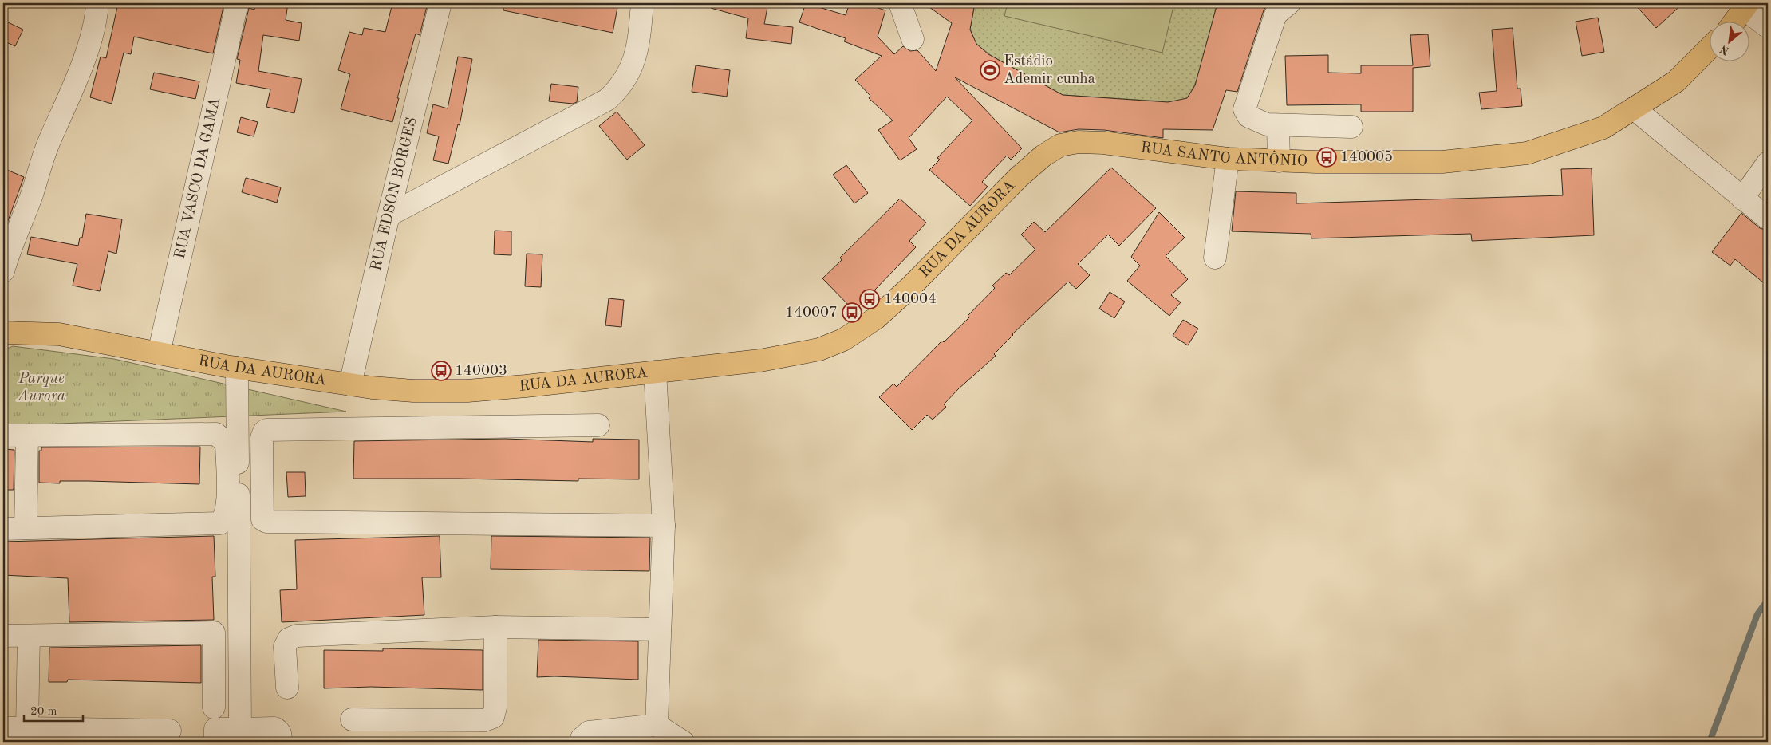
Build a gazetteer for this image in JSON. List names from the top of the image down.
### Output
{
  "streets": {
    "main road": ["RUA SANTO ANTÔNIO", "RUA DA AURORA"],
    "street": ["RUA VASCO DA GAMA", "RUA EDSON BORGES"]
  },
  "crossings": [
    ["RUA SANTO ANTÔNIO", "RUA DA AURORA"],
    ["RUA VASCO DA GAMA", "RUA DA AURORA"],
    ["RUA EDSON BORGES", "RUA DA AURORA"]
  ],
  "parks": ["Parque Aurora"],
  "places": {
    "sports": ["Estádio Ademir cunha"],
    "bus stop": [
      "140005",
      "140004",
      "140007",
      "140003"
    ]
  },
  "scale_bar": "20 m",
  "north": "bottom left"
}
